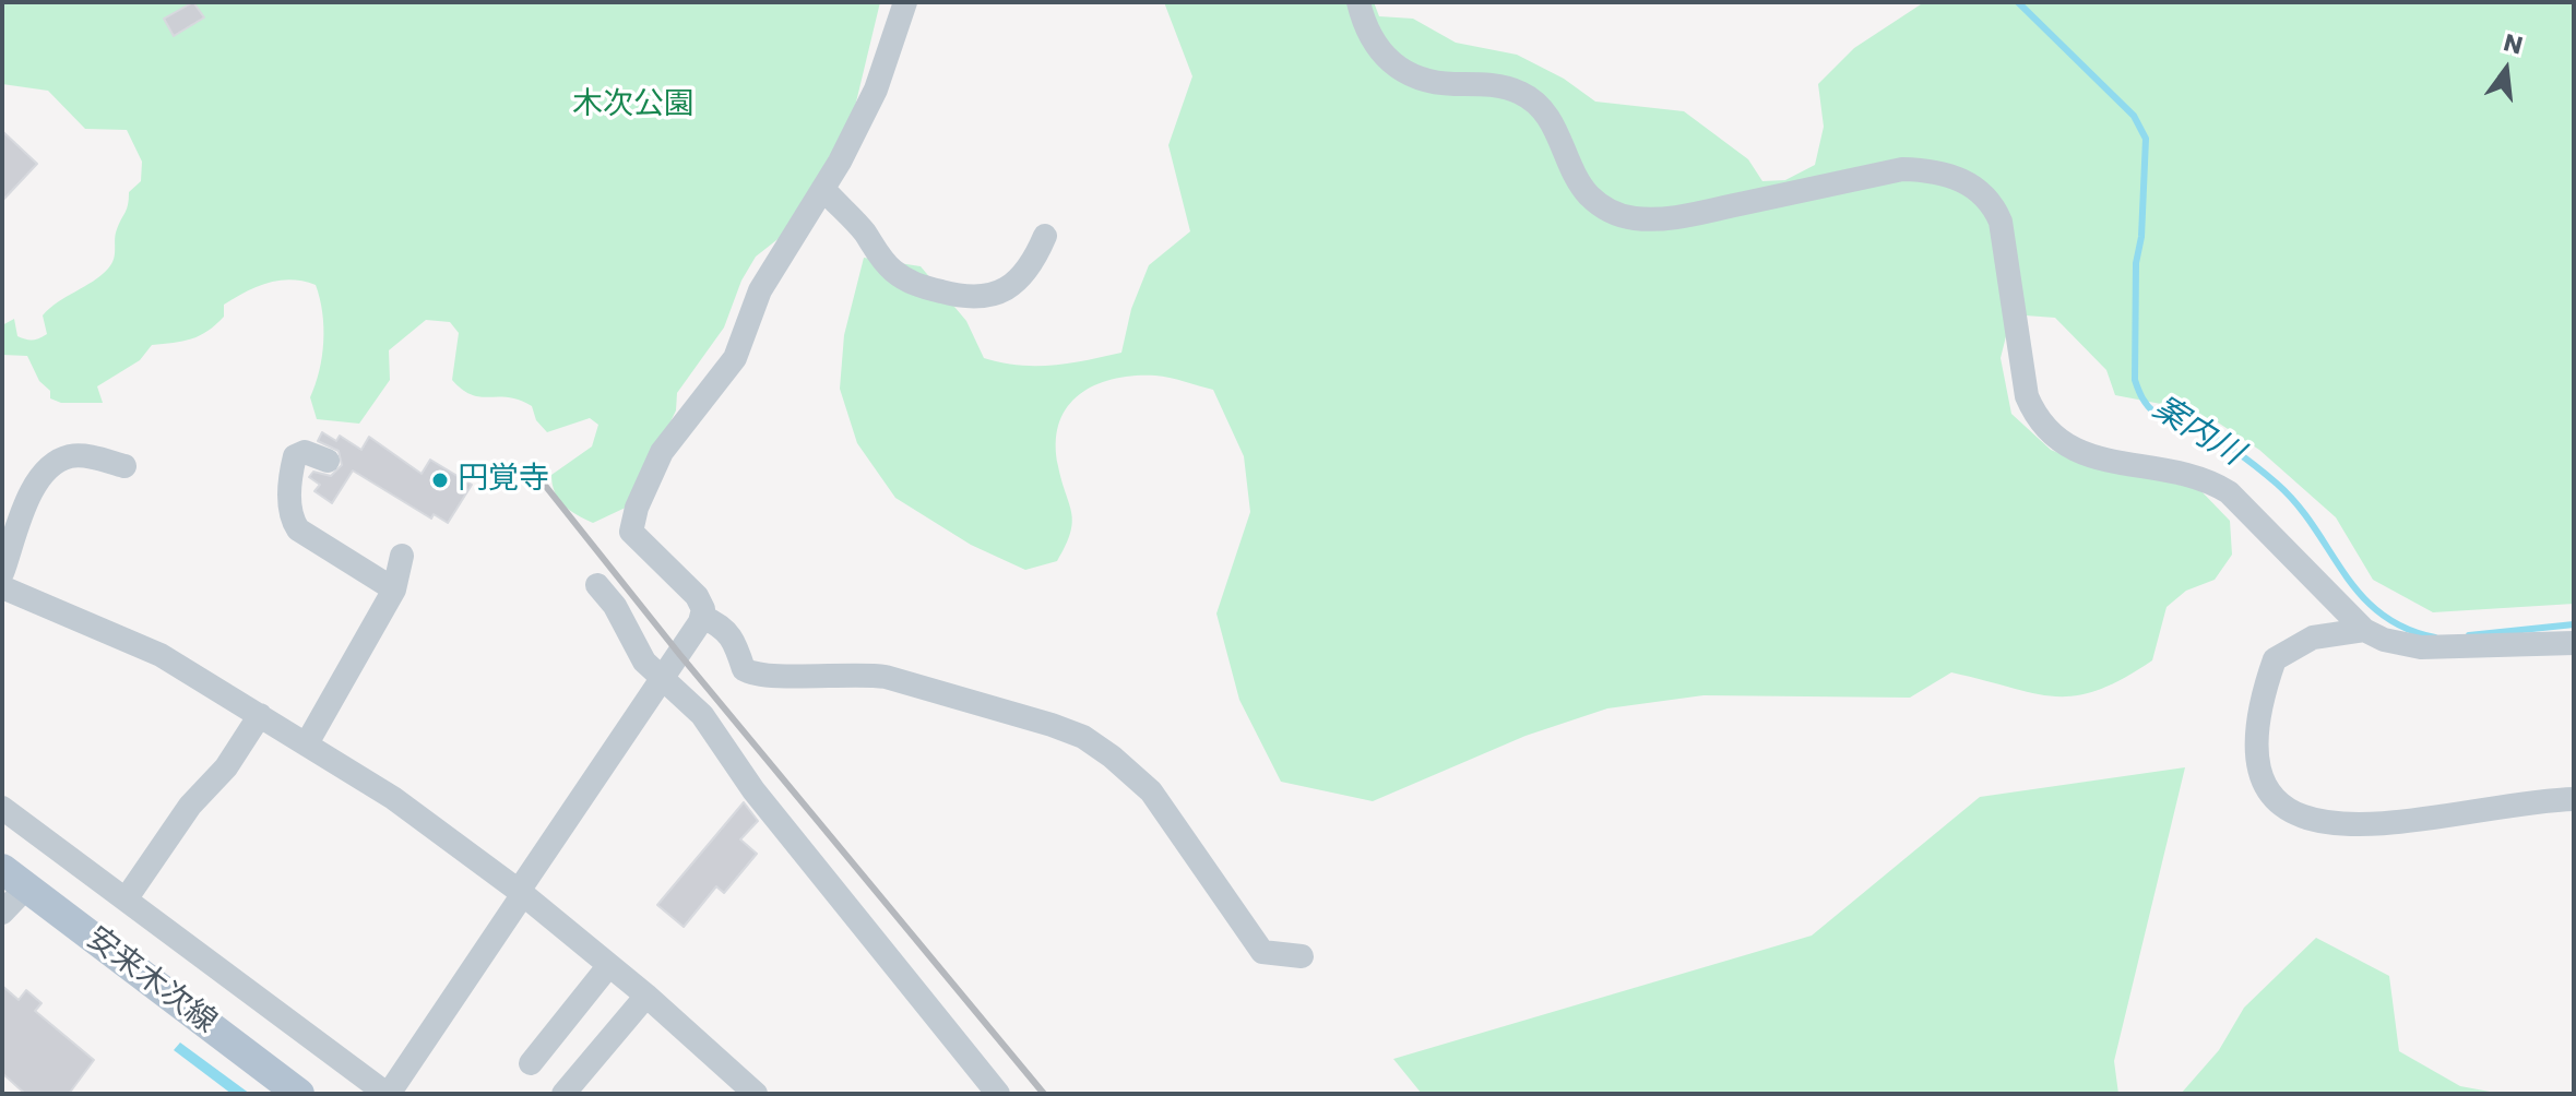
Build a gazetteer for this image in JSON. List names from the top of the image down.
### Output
{
  "streets": {
    "main road": ["安来木次線"]
  },
  "water": ["案内川"],
  "parks": ["木次公園"],
  "places": ["円覚寺"],
  "north": "top"
}
